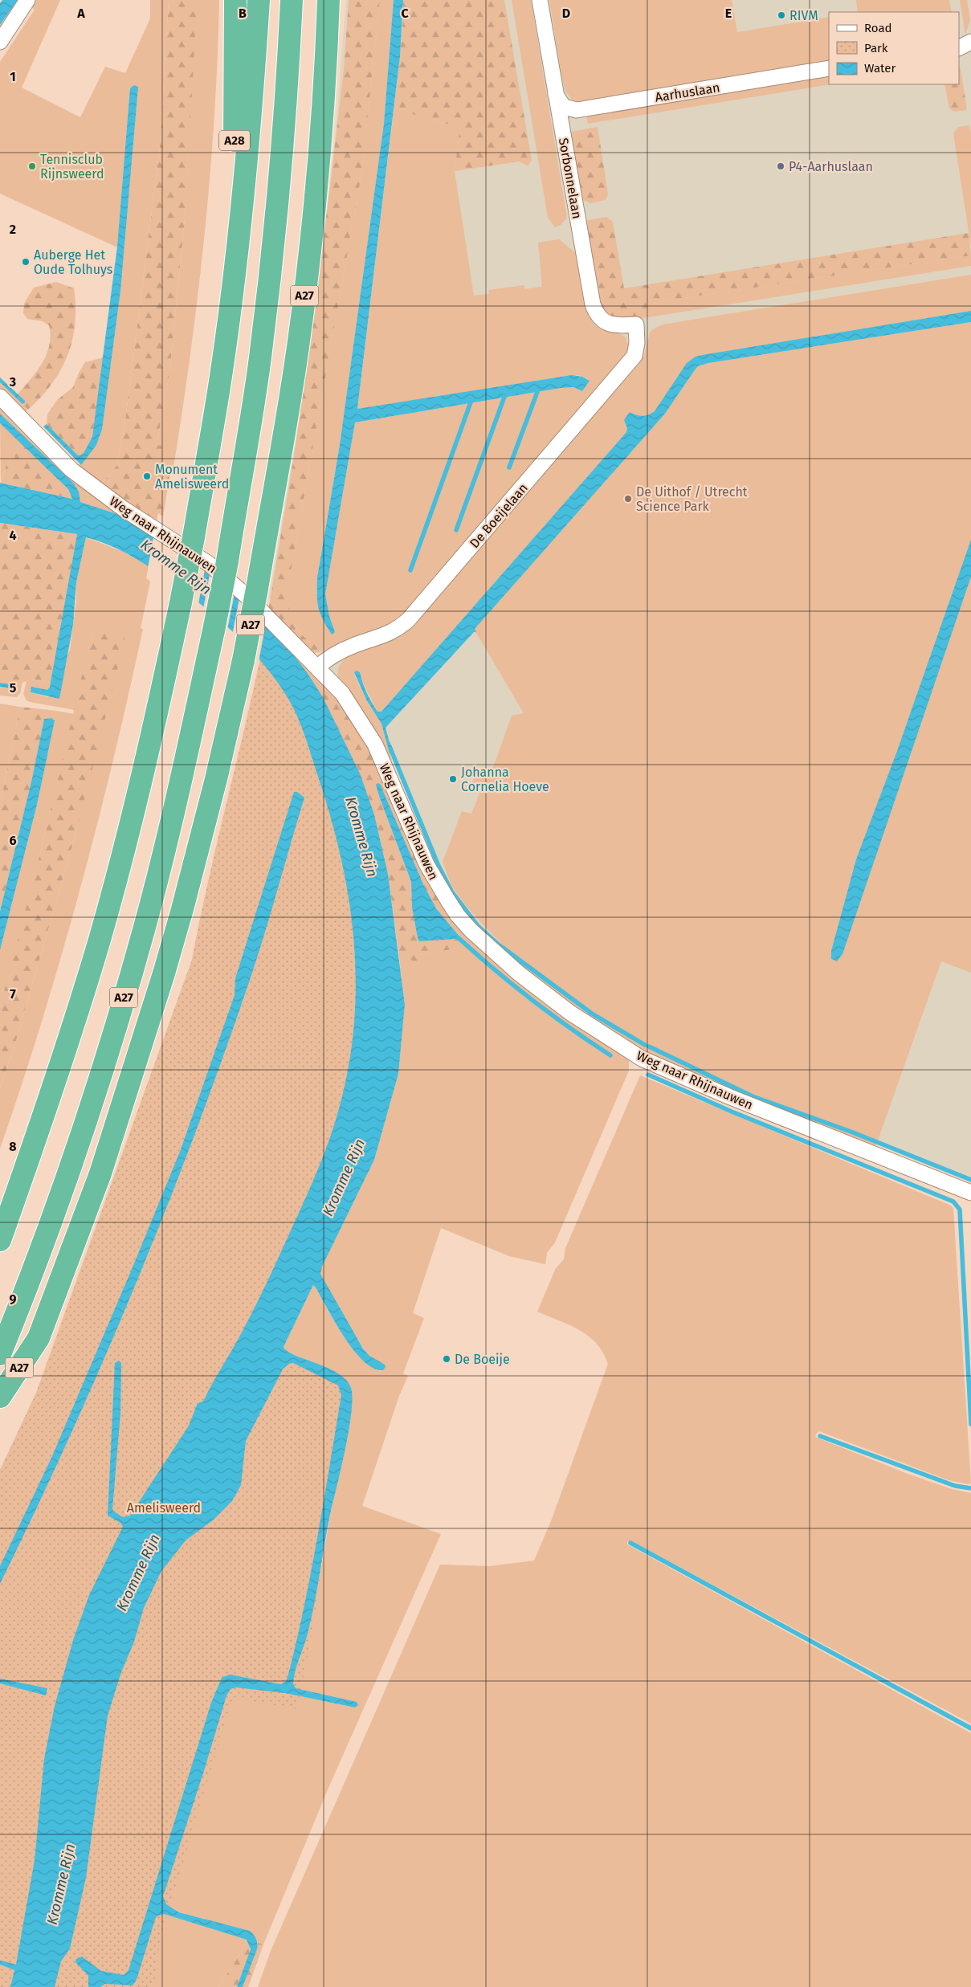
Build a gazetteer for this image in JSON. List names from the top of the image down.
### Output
{
  "streets": {
    "highway": ["A28", "A27"],
    "street": [
      "Aarhuslaan",
      "Sorbonnelaan",
      "De Boeijelaan",
      "Weg naar Rhijnauwen"
    ]
  },
  "crossings": [
    ["Aarhuslaan", "Sorbonnelaan"],
    ["Sorbonnelaan", "De Boeijelaan"],
    ["De Boeijelaan", "Weg naar Rhijnauwen"]
  ],
  "water": ["Kromme Rijn"],
  "parks": ["Amelisweerd"],
  "places": [
    "RIVM",
    "Tennisclub Rijnsweerd",
    "P4-Aarhuslaan",
    "Auberge Het Oude Tolhuys",
    "Monument Amelisweerd",
    "De Uithof / Utrecht Science Park",
    "Johanna Cornelia Hoeve",
    "De Boeije"
  ],
  "legend": ["Road", "Park", "Water"],
  "grid": {
    "columns": [
      "A",
      "B",
      "C",
      "D",
      "E"
    ],
    "rows": [
      "1",
      "2",
      "3",
      "4",
      "5",
      "6",
      "7",
      "8",
      "9"
    ]
  }
}
